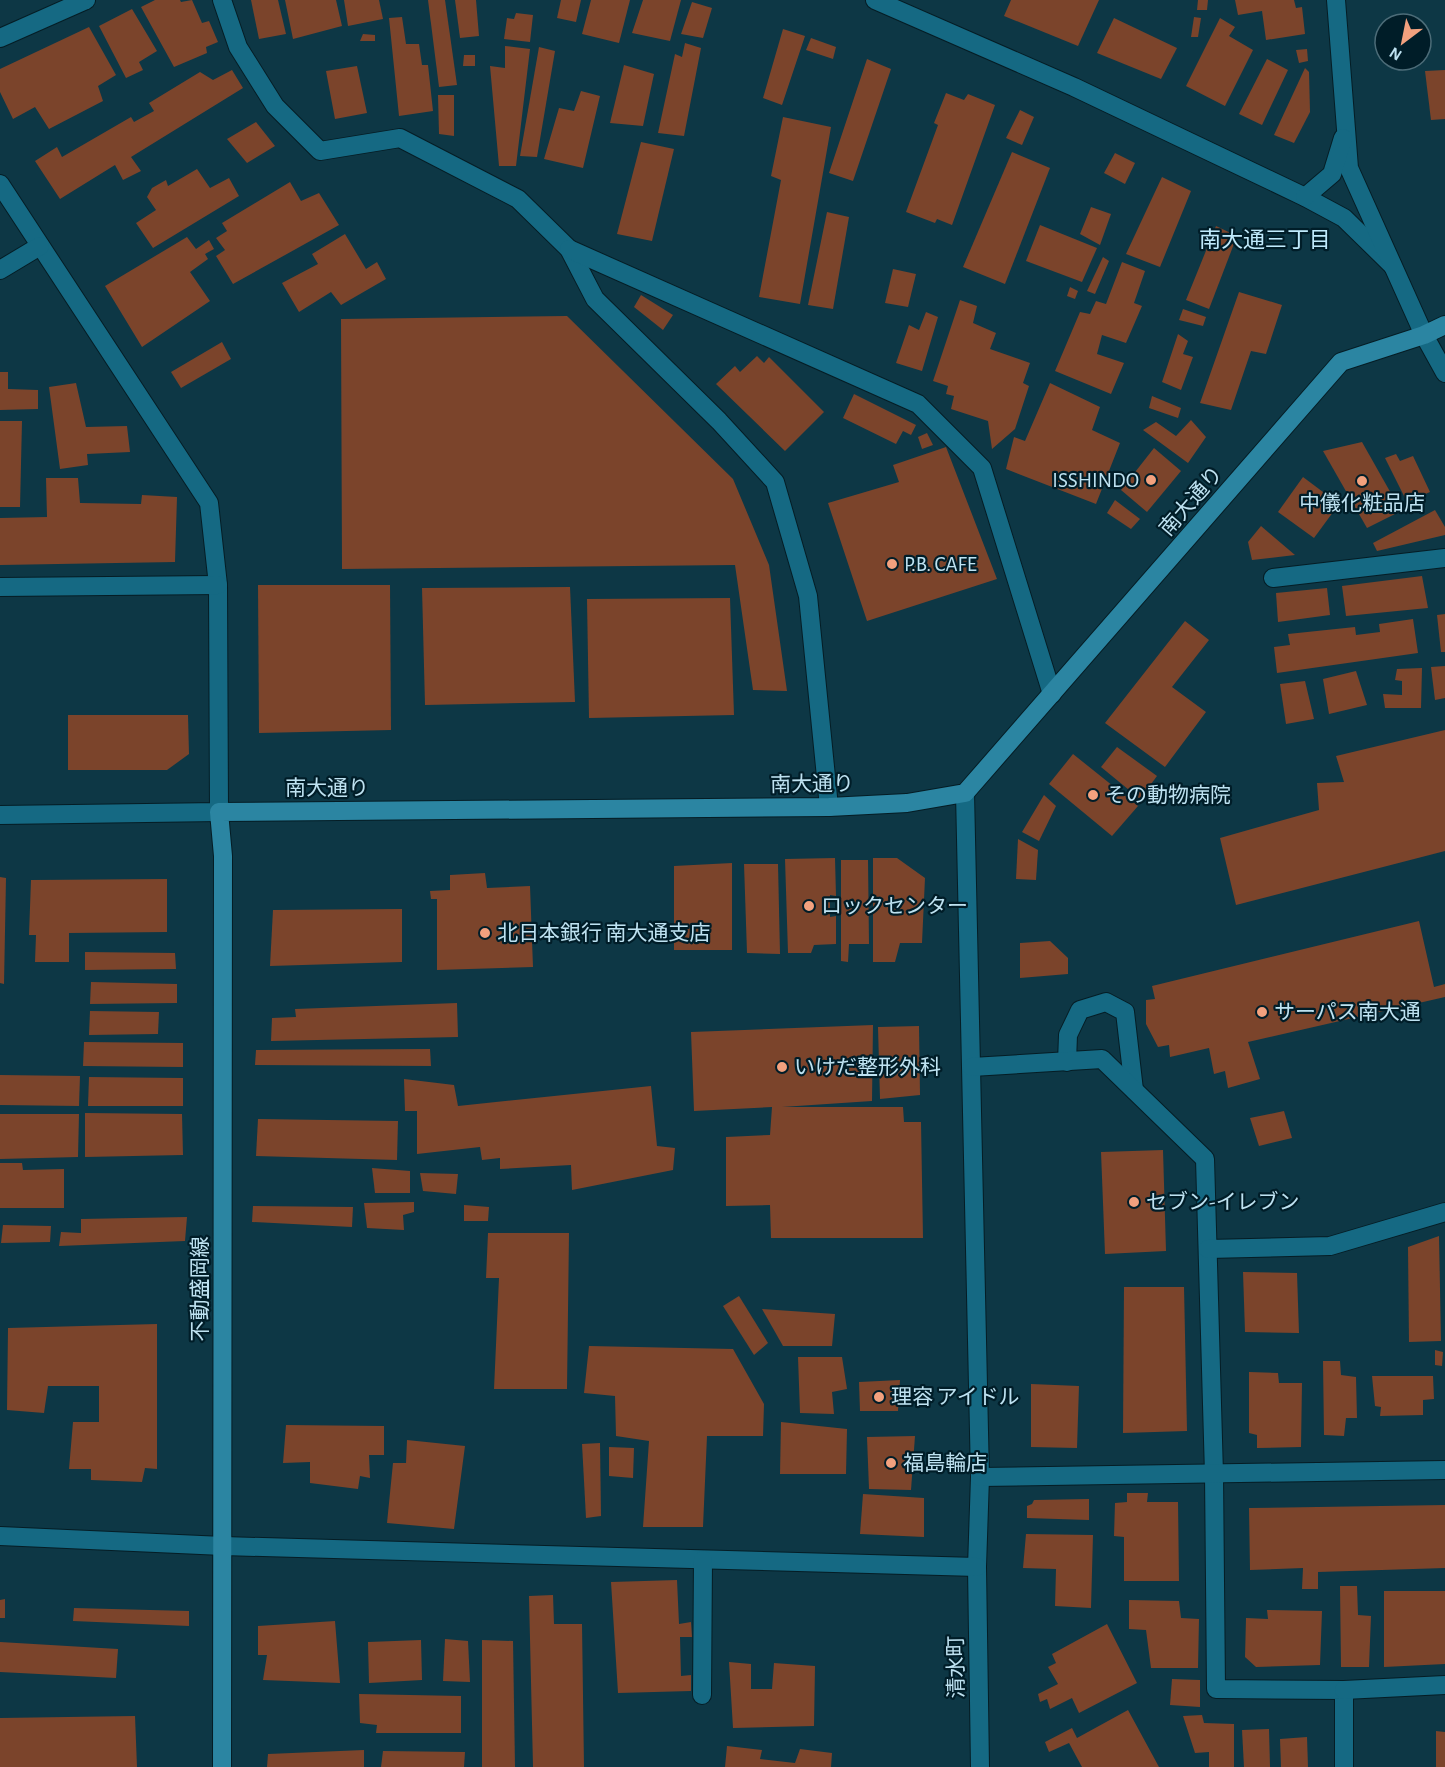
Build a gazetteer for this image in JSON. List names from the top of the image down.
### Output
{
  "streets": {
    "main road": ["南大通り", "不動盛岡線"],
    "street": ["清水町"]
  },
  "crossings": [
    ["南大通り", "不動盛岡線"],
    ["南大通り", "清水町"]
  ],
  "districts": ["南大通三丁目"],
  "places": [
    "ISSHINDO",
    "中儀化粧品店",
    "P.B. CAFE",
    "その動物病院",
    "ロックセンター",
    "北日本銀行 南大通支店",
    "サーパス南大通",
    "いけだ整形外科",
    "セブン-イレブン",
    "理容 アイドル",
    "福島輪店"
  ],
  "north": "bottom left"
}
